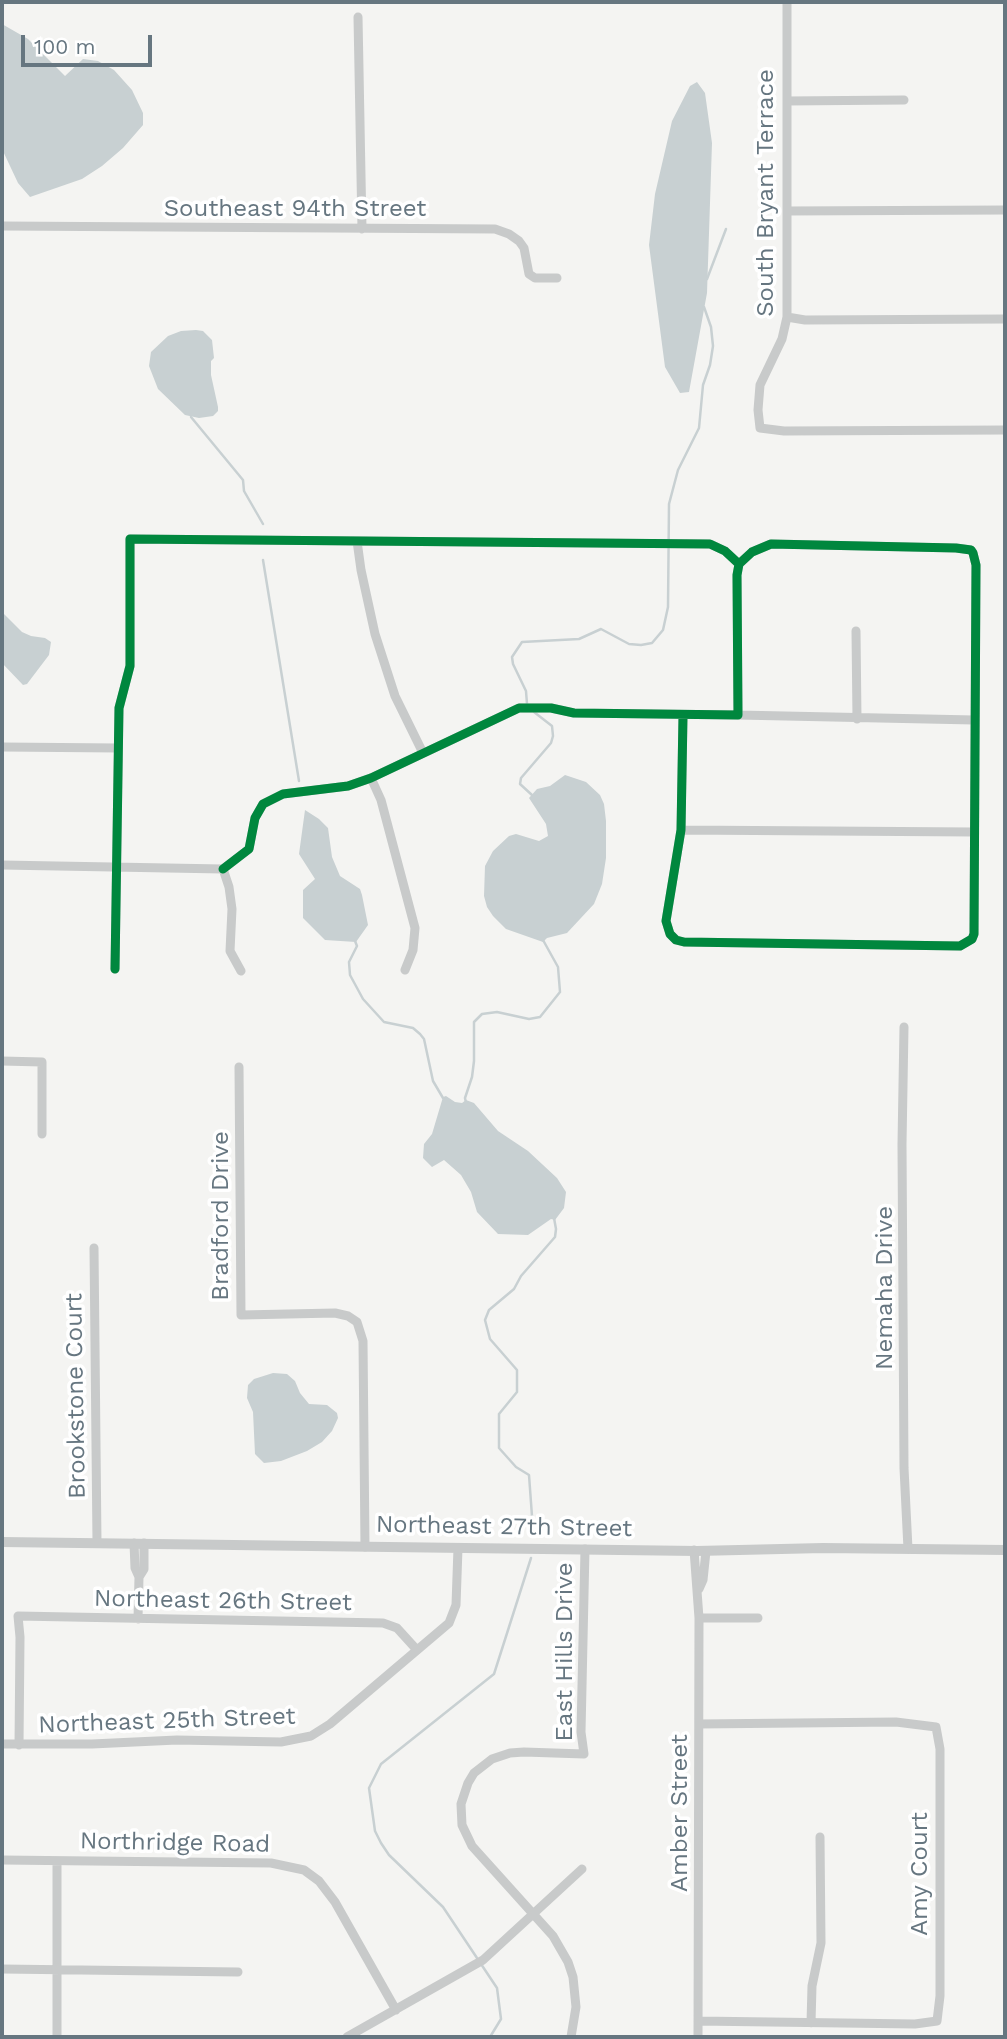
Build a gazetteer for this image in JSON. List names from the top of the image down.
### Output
{
  "streets": {
    "street": [
      "South Bryant Terrace",
      "Southeast 94th Street",
      "Bradford Drive",
      "Nemaha Drive",
      "Brookstone Court",
      "Northeast 27th Street",
      "Northeast 26th Street",
      "East Hills Drive",
      "Northeast 25th Street",
      "Amber Street",
      "Northridge Road",
      "Amy Court"
    ]
  },
  "crossings": [
    ["Bradford Drive", "Northeast 27th Street"],
    ["Nemaha Drive", "Northeast 27th Street"],
    ["Brookstone Court", "Northeast 27th Street"],
    ["Northeast 27th Street", "East Hills Drive"],
    ["Northeast 27th Street", "Northeast 25th Street"],
    ["Northeast 27th Street", "Amber Street"],
    ["Northeast 26th Street", "Northeast 25th Street"],
    ["Amber Street", "Amy Court"]
  ],
  "scale_bar": "100 m"
}
